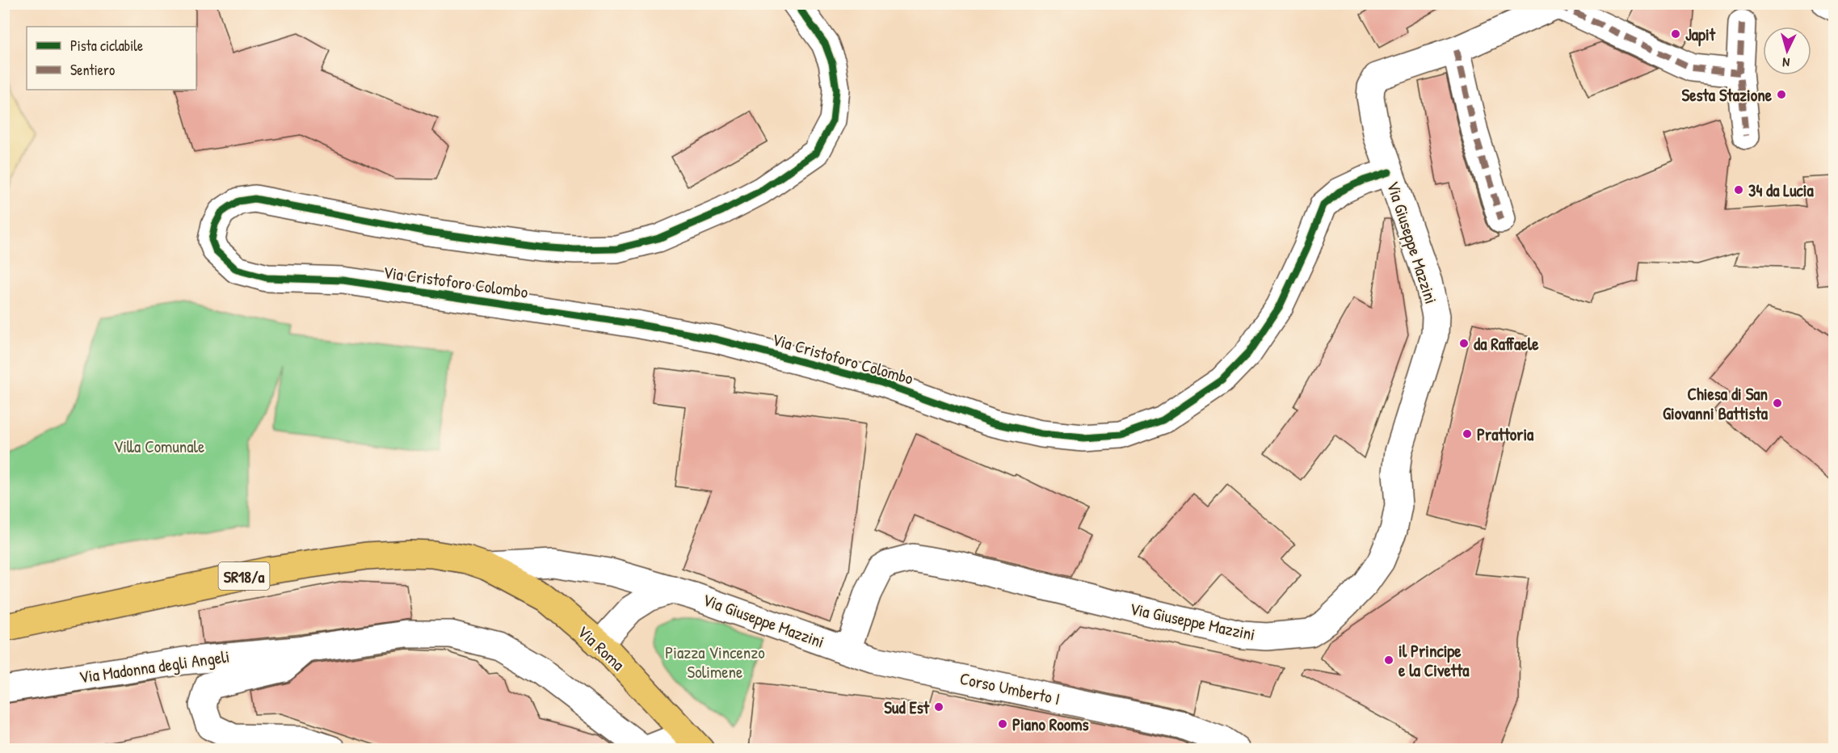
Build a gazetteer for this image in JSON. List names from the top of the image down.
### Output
{
  "streets": {
    "main road": ["SR18/a", "Via Roma"],
    "street": [
      "Via Giuseppe Mazzini",
      "Via Cristoforo Colombo",
      "Via Madonna degli Angeli",
      "Corso Umberto I"
    ]
  },
  "crossings": [
    ["Via Giuseppe Mazzini", "Via Cristoforo Colombo"],
    ["Via Giuseppe Mazzini", "SR18/a"],
    ["Via Giuseppe Mazzini", "Via Roma"],
    ["Via Giuseppe Mazzini", "Corso Umberto I"],
    ["SR18/a", "Via Roma"],
    ["Via Roma", "Via Madonna degli Angeli"]
  ],
  "parks": ["Villa Comunale", "Piazza Vincenzo Solimene"],
  "places": [
    "Japit",
    "Sesta Stazione",
    "34 da Lucia",
    "da Raffaele",
    "Chiesa di San Giovanni Battista",
    "Prattoria",
    "il Principe e la Civetta",
    "Sud Est",
    "Piano Rooms"
  ],
  "legend": ["Pista ciclabile", "Sentiero"],
  "north": "bottom"
}
